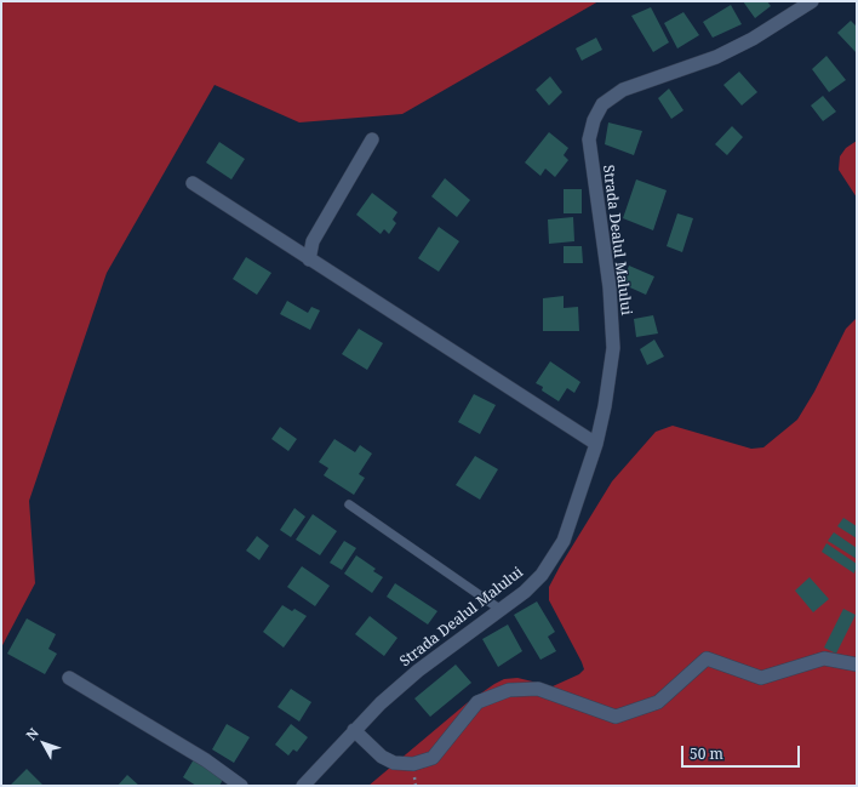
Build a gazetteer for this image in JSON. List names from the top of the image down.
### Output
{
  "streets": {
    "street": ["Strada Dealul Malului"]
  },
  "scale_bar": "50 m",
  "north": "top left"
}
